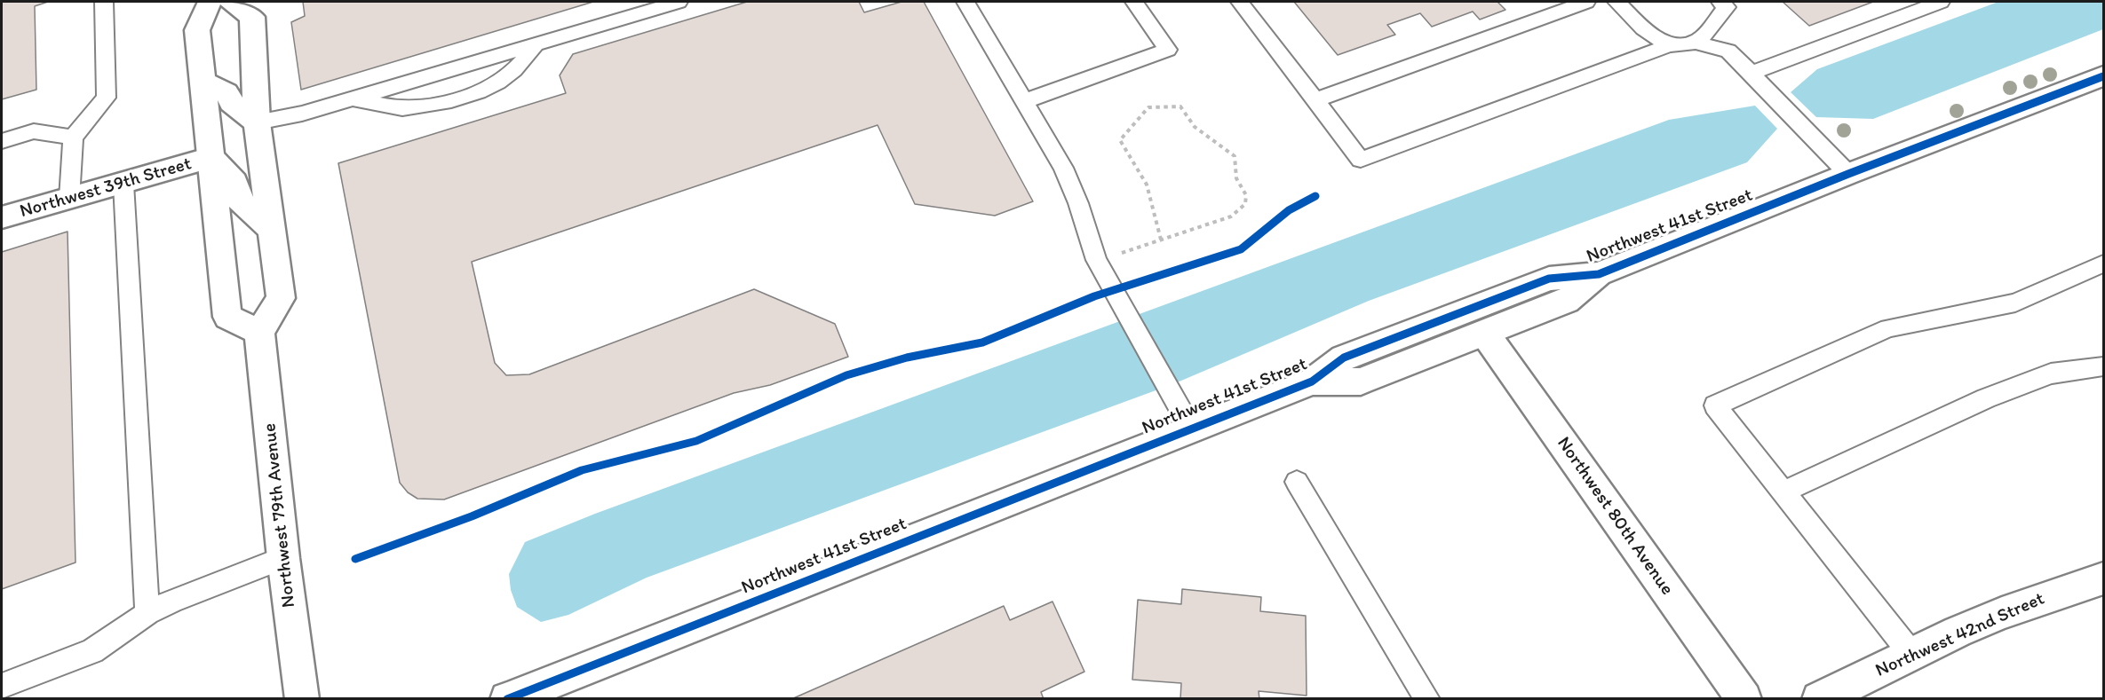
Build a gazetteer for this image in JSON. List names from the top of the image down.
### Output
{
  "streets": {
    "street": [
      "Northwest 39th Street",
      "Northwest 41st Street",
      "Northwest 79th Avenue",
      "Northwest 80th Avenue",
      "Northwest 42nd Street"
    ]
  },
  "crossings": [
    ["Northwest 41st Street", "Northwest 80th Avenue"]
  ]
}
